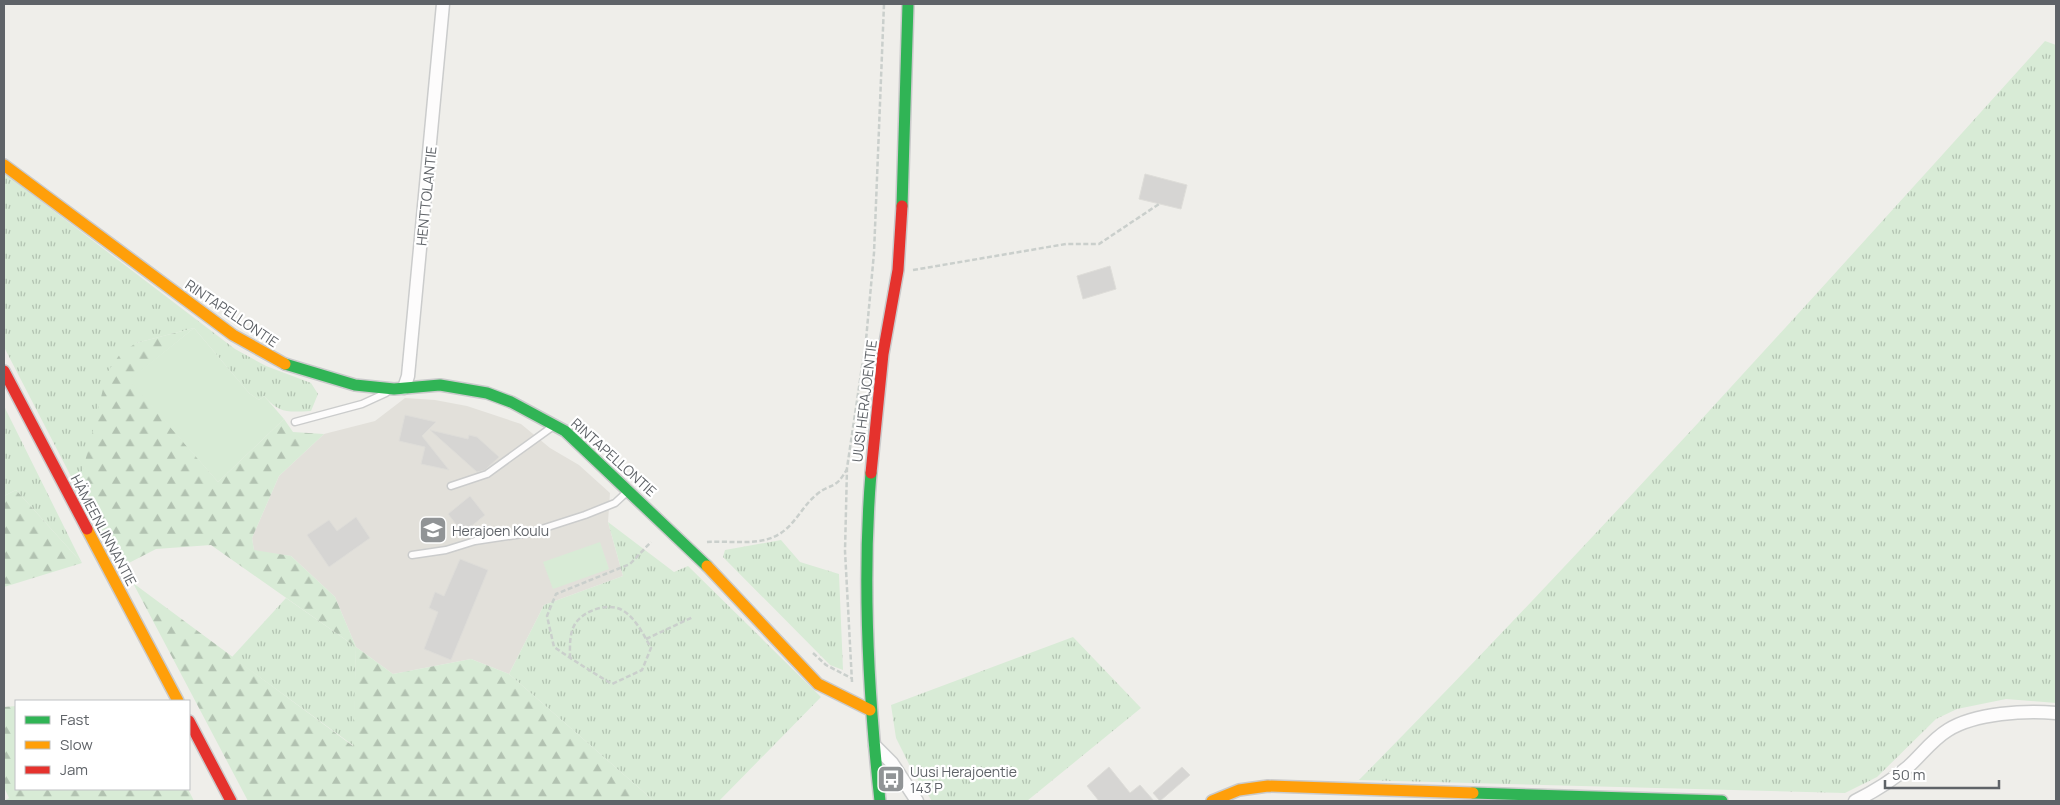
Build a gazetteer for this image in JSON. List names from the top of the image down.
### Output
{
  "streets": {
    "street": [
      "HENTTOLANTIE",
      "RINTAPELLONTIE",
      "UUSI HERAJOENTIE",
      "HÄMEENLINNANTIE"
    ]
  },
  "crossings": [
    ["HENTTOLANTIE", "RINTAPELLONTIE"],
    ["RINTAPELLONTIE", "UUSI HERAJOENTIE"]
  ],
  "places": {
    "school or university": ["Herajoen Koulu"],
    "bus stop": ["Uusi Herajoentie 143 P"]
  },
  "legend": ["Fast", "Slow", "Jam"],
  "scale_bar": "50 m"
}
